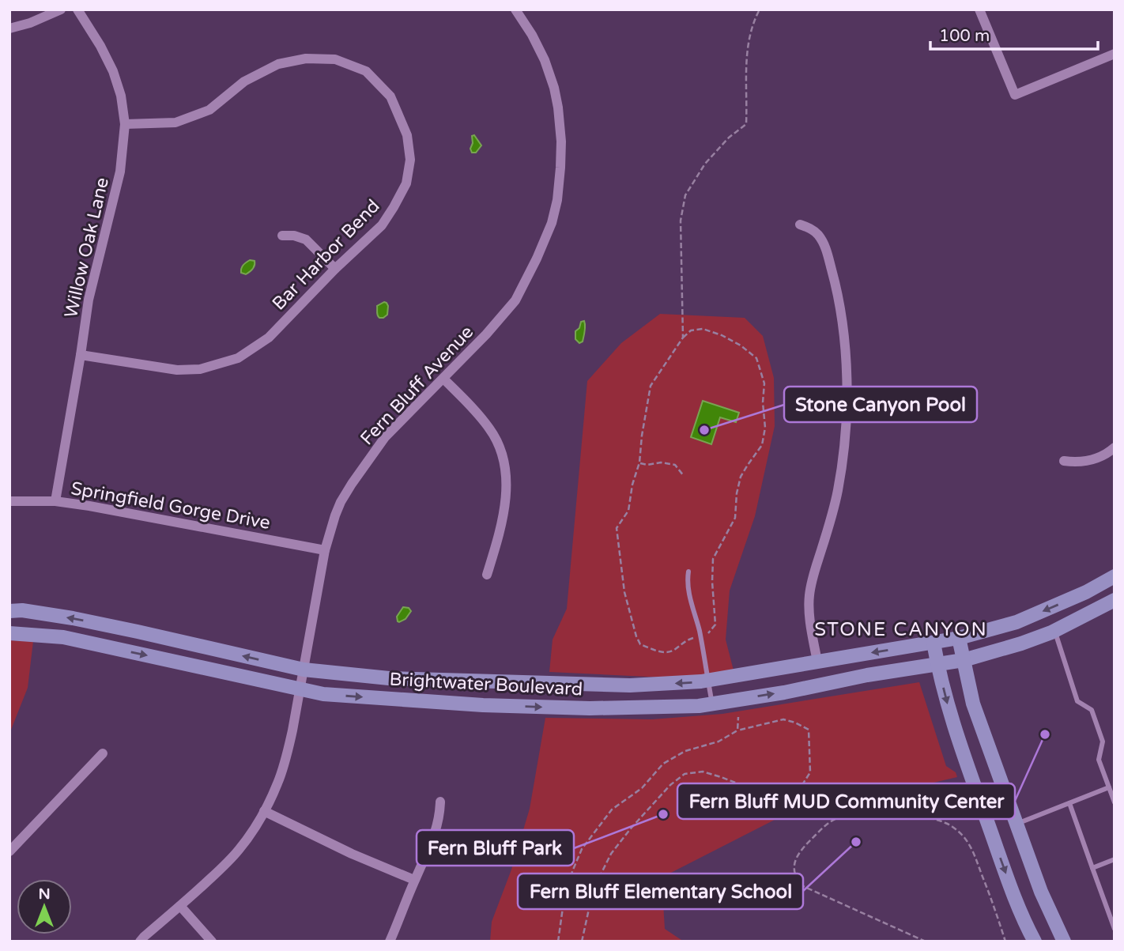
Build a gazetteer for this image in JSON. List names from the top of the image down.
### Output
{
  "streets": {
    "street": [
      "Willow Oak Lane",
      "Bar Harbor Bend",
      "Fern Bluff Avenue",
      "Springfield Gorge Drive",
      "Brightwater Boulevard"
    ]
  },
  "crossings": [
    ["Willow Oak Lane", "Bar Harbor Bend"],
    ["Willow Oak Lane", "Springfield Gorge Drive"],
    ["Fern Bluff Avenue", "Springfield Gorge Drive"],
    ["Fern Bluff Avenue", "Brightwater Boulevard"]
  ],
  "districts": ["STONE CANYON"],
  "places": [
    "Stone Canyon Pool",
    "Fern Bluff MUD Community Center",
    "Fern Bluff Park",
    "Fern Bluff Elementary School"
  ],
  "scale_bar": "100 m",
  "north": "top"
}
